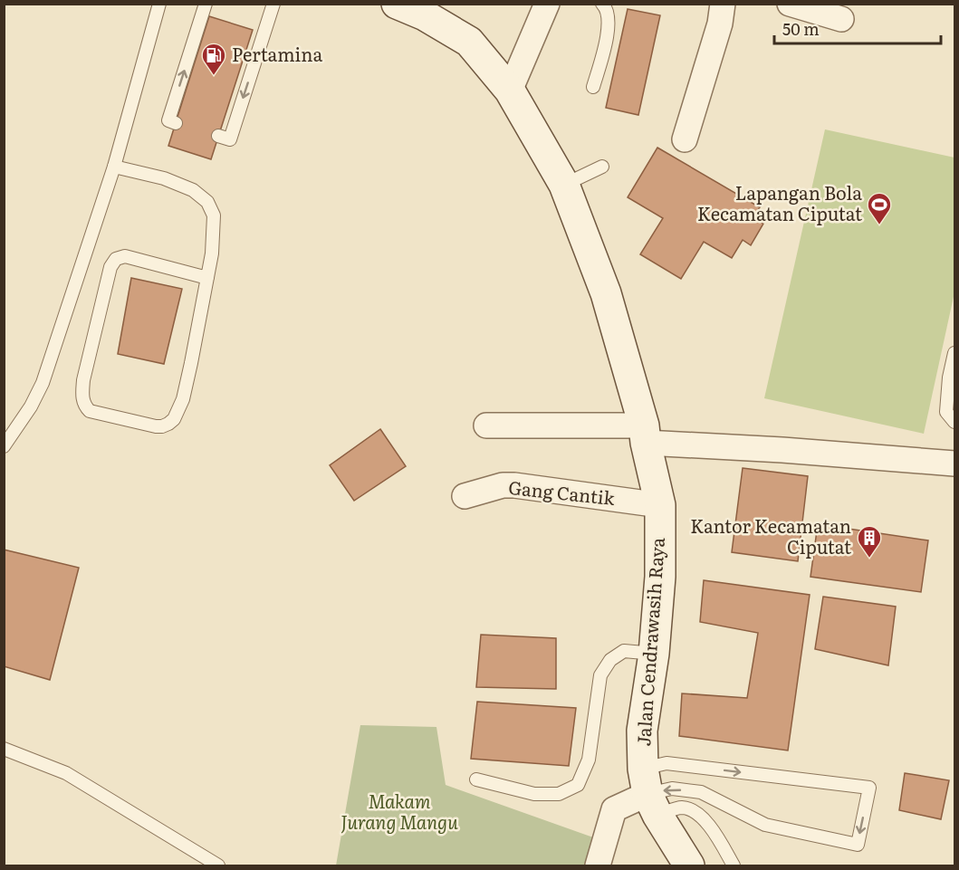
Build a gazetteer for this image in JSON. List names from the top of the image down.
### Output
{
  "streets": {
    "main road": ["Jalan Cendrawasih Raya"],
    "street": ["Gang Cantik"]
  },
  "crossings": [
    ["Gang Cantik", "Jalan Cendrawasih Raya"]
  ],
  "parks": ["Makam Jurang Mangu"],
  "places": {
    "fuel station": ["Pertamina"],
    "sports": ["Lapangan Bola Kecamatan Ciputat"],
    "building": ["Kantor Kecamatan Ciputat"]
  },
  "scale_bar": "50 m"
}
